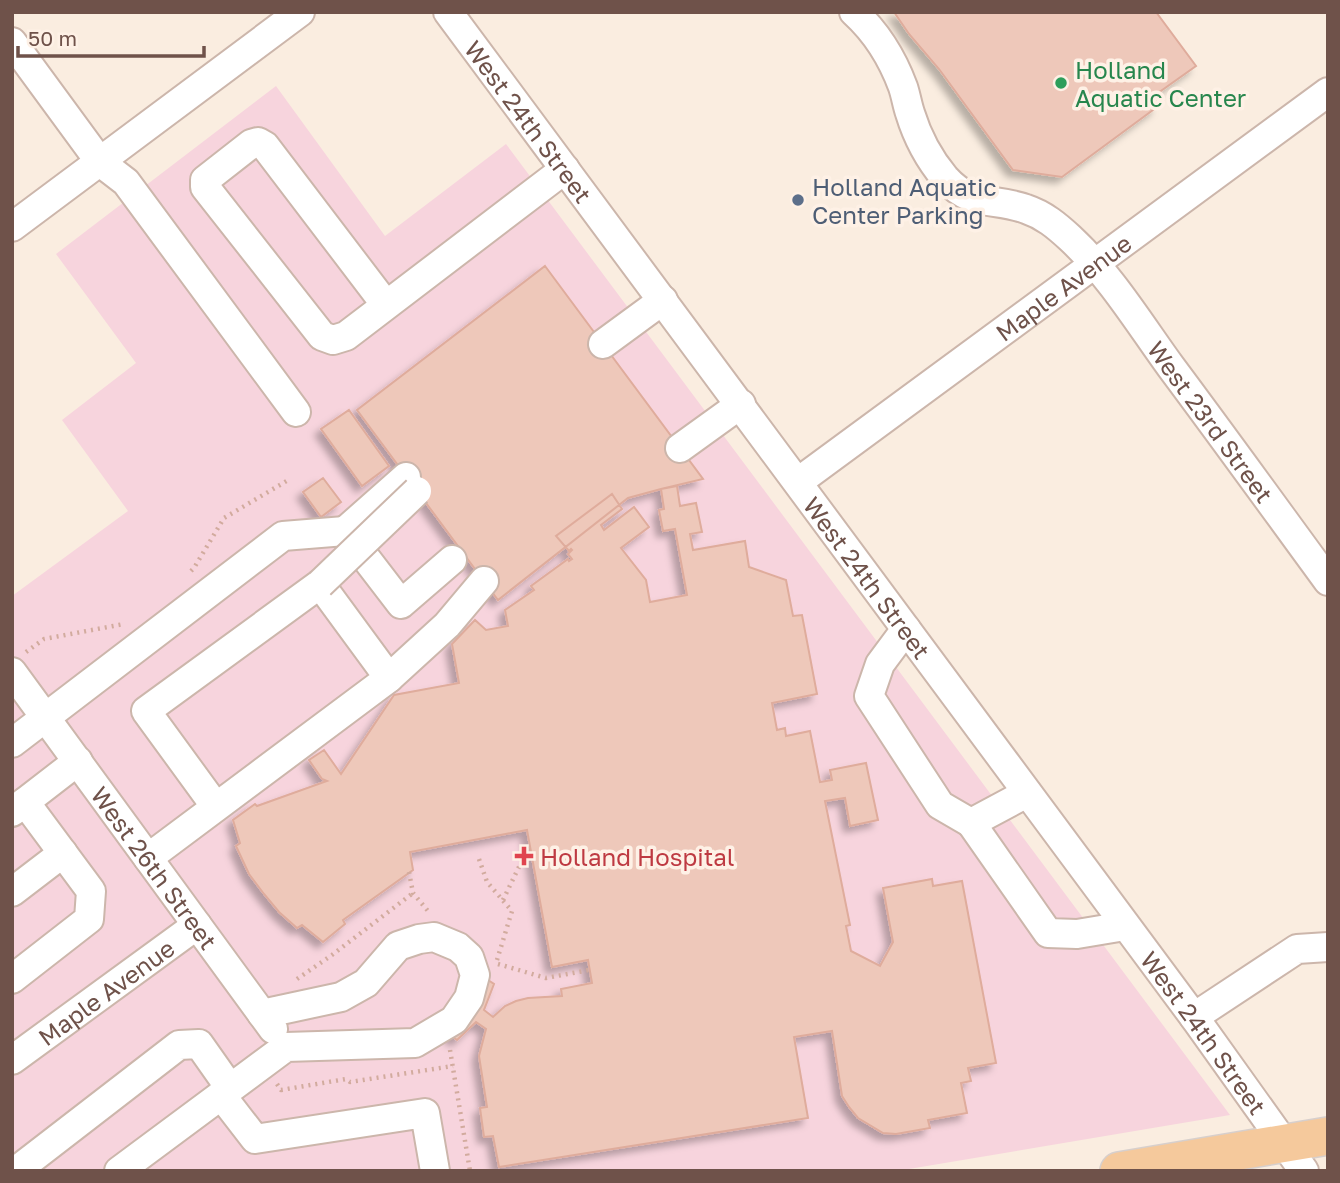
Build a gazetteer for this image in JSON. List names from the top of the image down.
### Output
{
  "streets": {
    "street": [
      "West 24th Street",
      "Maple Avenue",
      "West 23rd Street",
      "West 26th Street"
    ]
  },
  "crossings": [
    ["West 24th Street", "Maple Avenue"],
    ["Maple Avenue", "West 23rd Street"],
    ["Maple Avenue", "West 26th Street"]
  ],
  "places": {
    "other": ["Holland Aquatic Center", "Holland Aquatic Center Parking"],
    "health": ["Holland Hospital"]
  },
  "scale_bar": "50 m"
}
